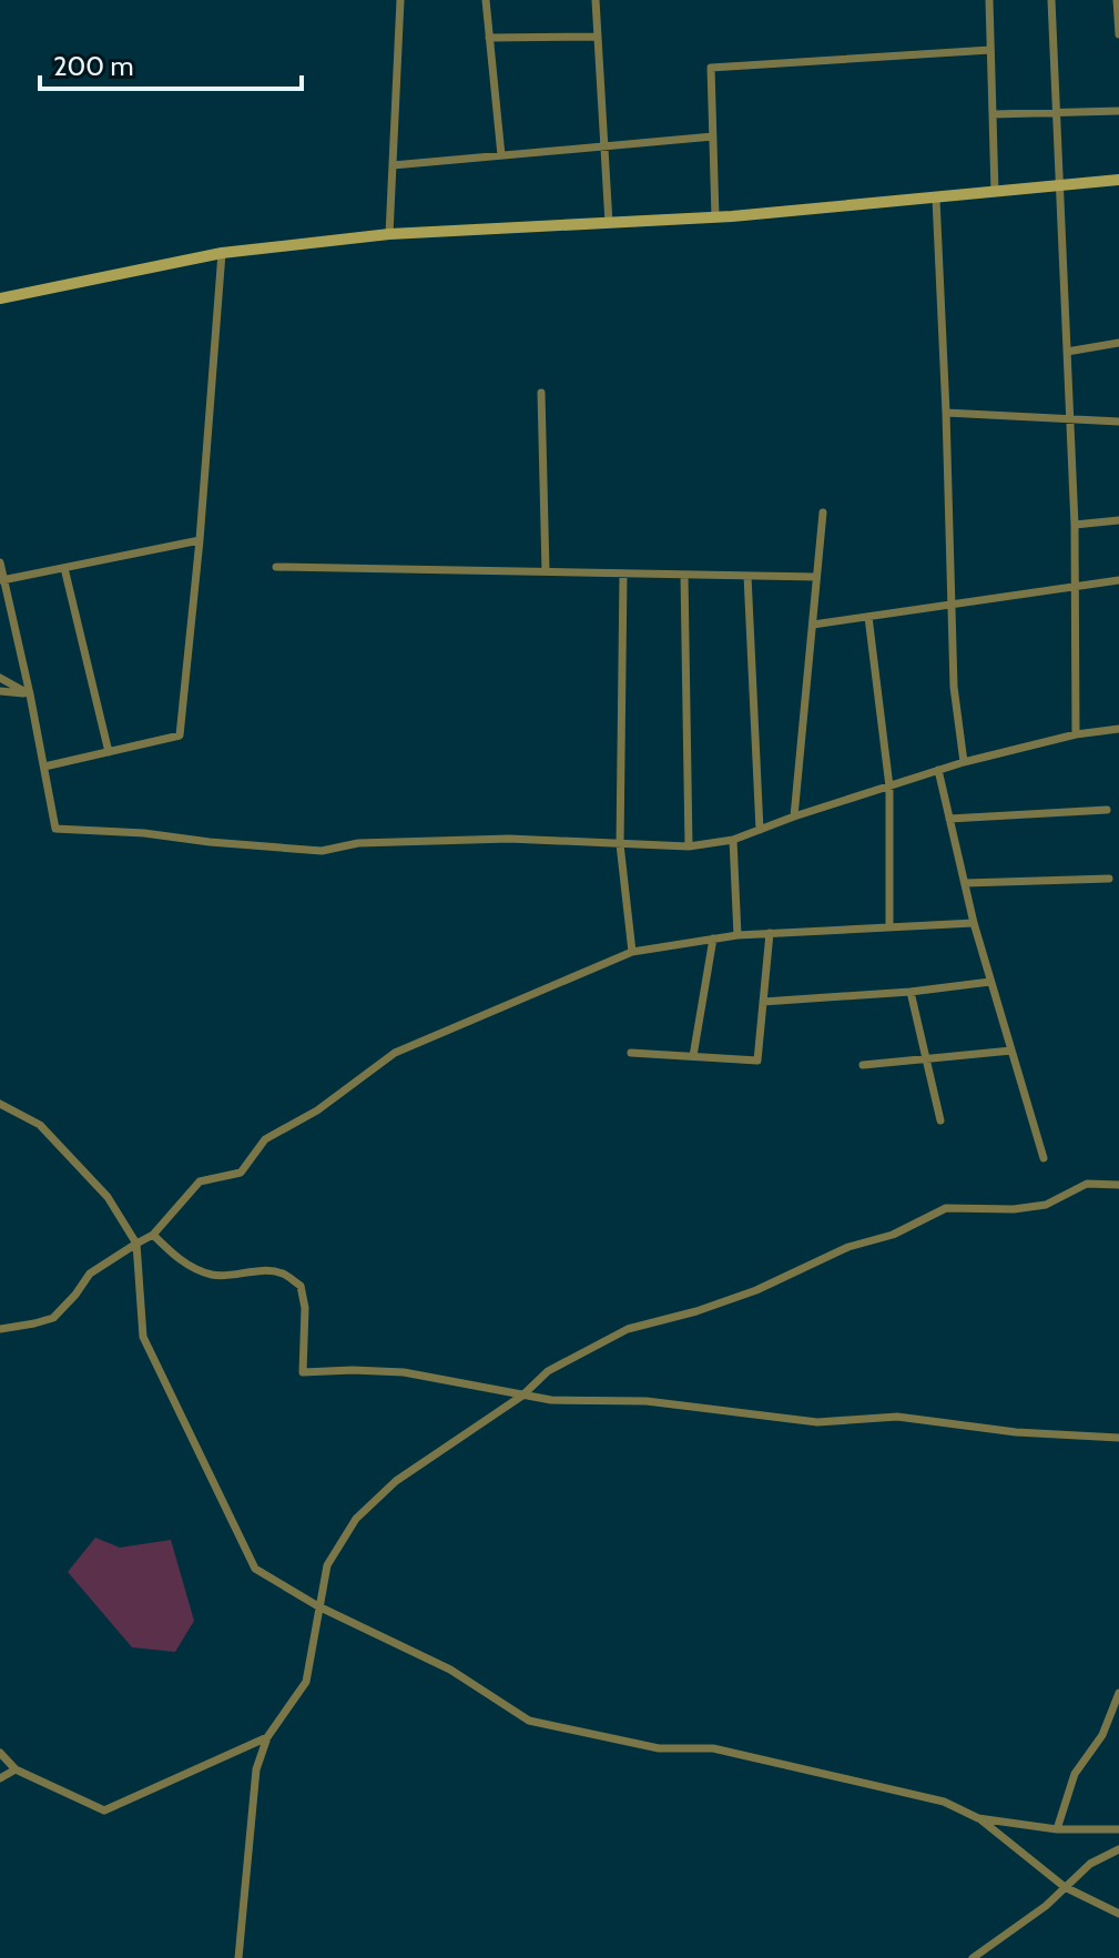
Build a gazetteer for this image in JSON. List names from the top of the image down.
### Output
{
  "scale_bar": "200 m"
}
